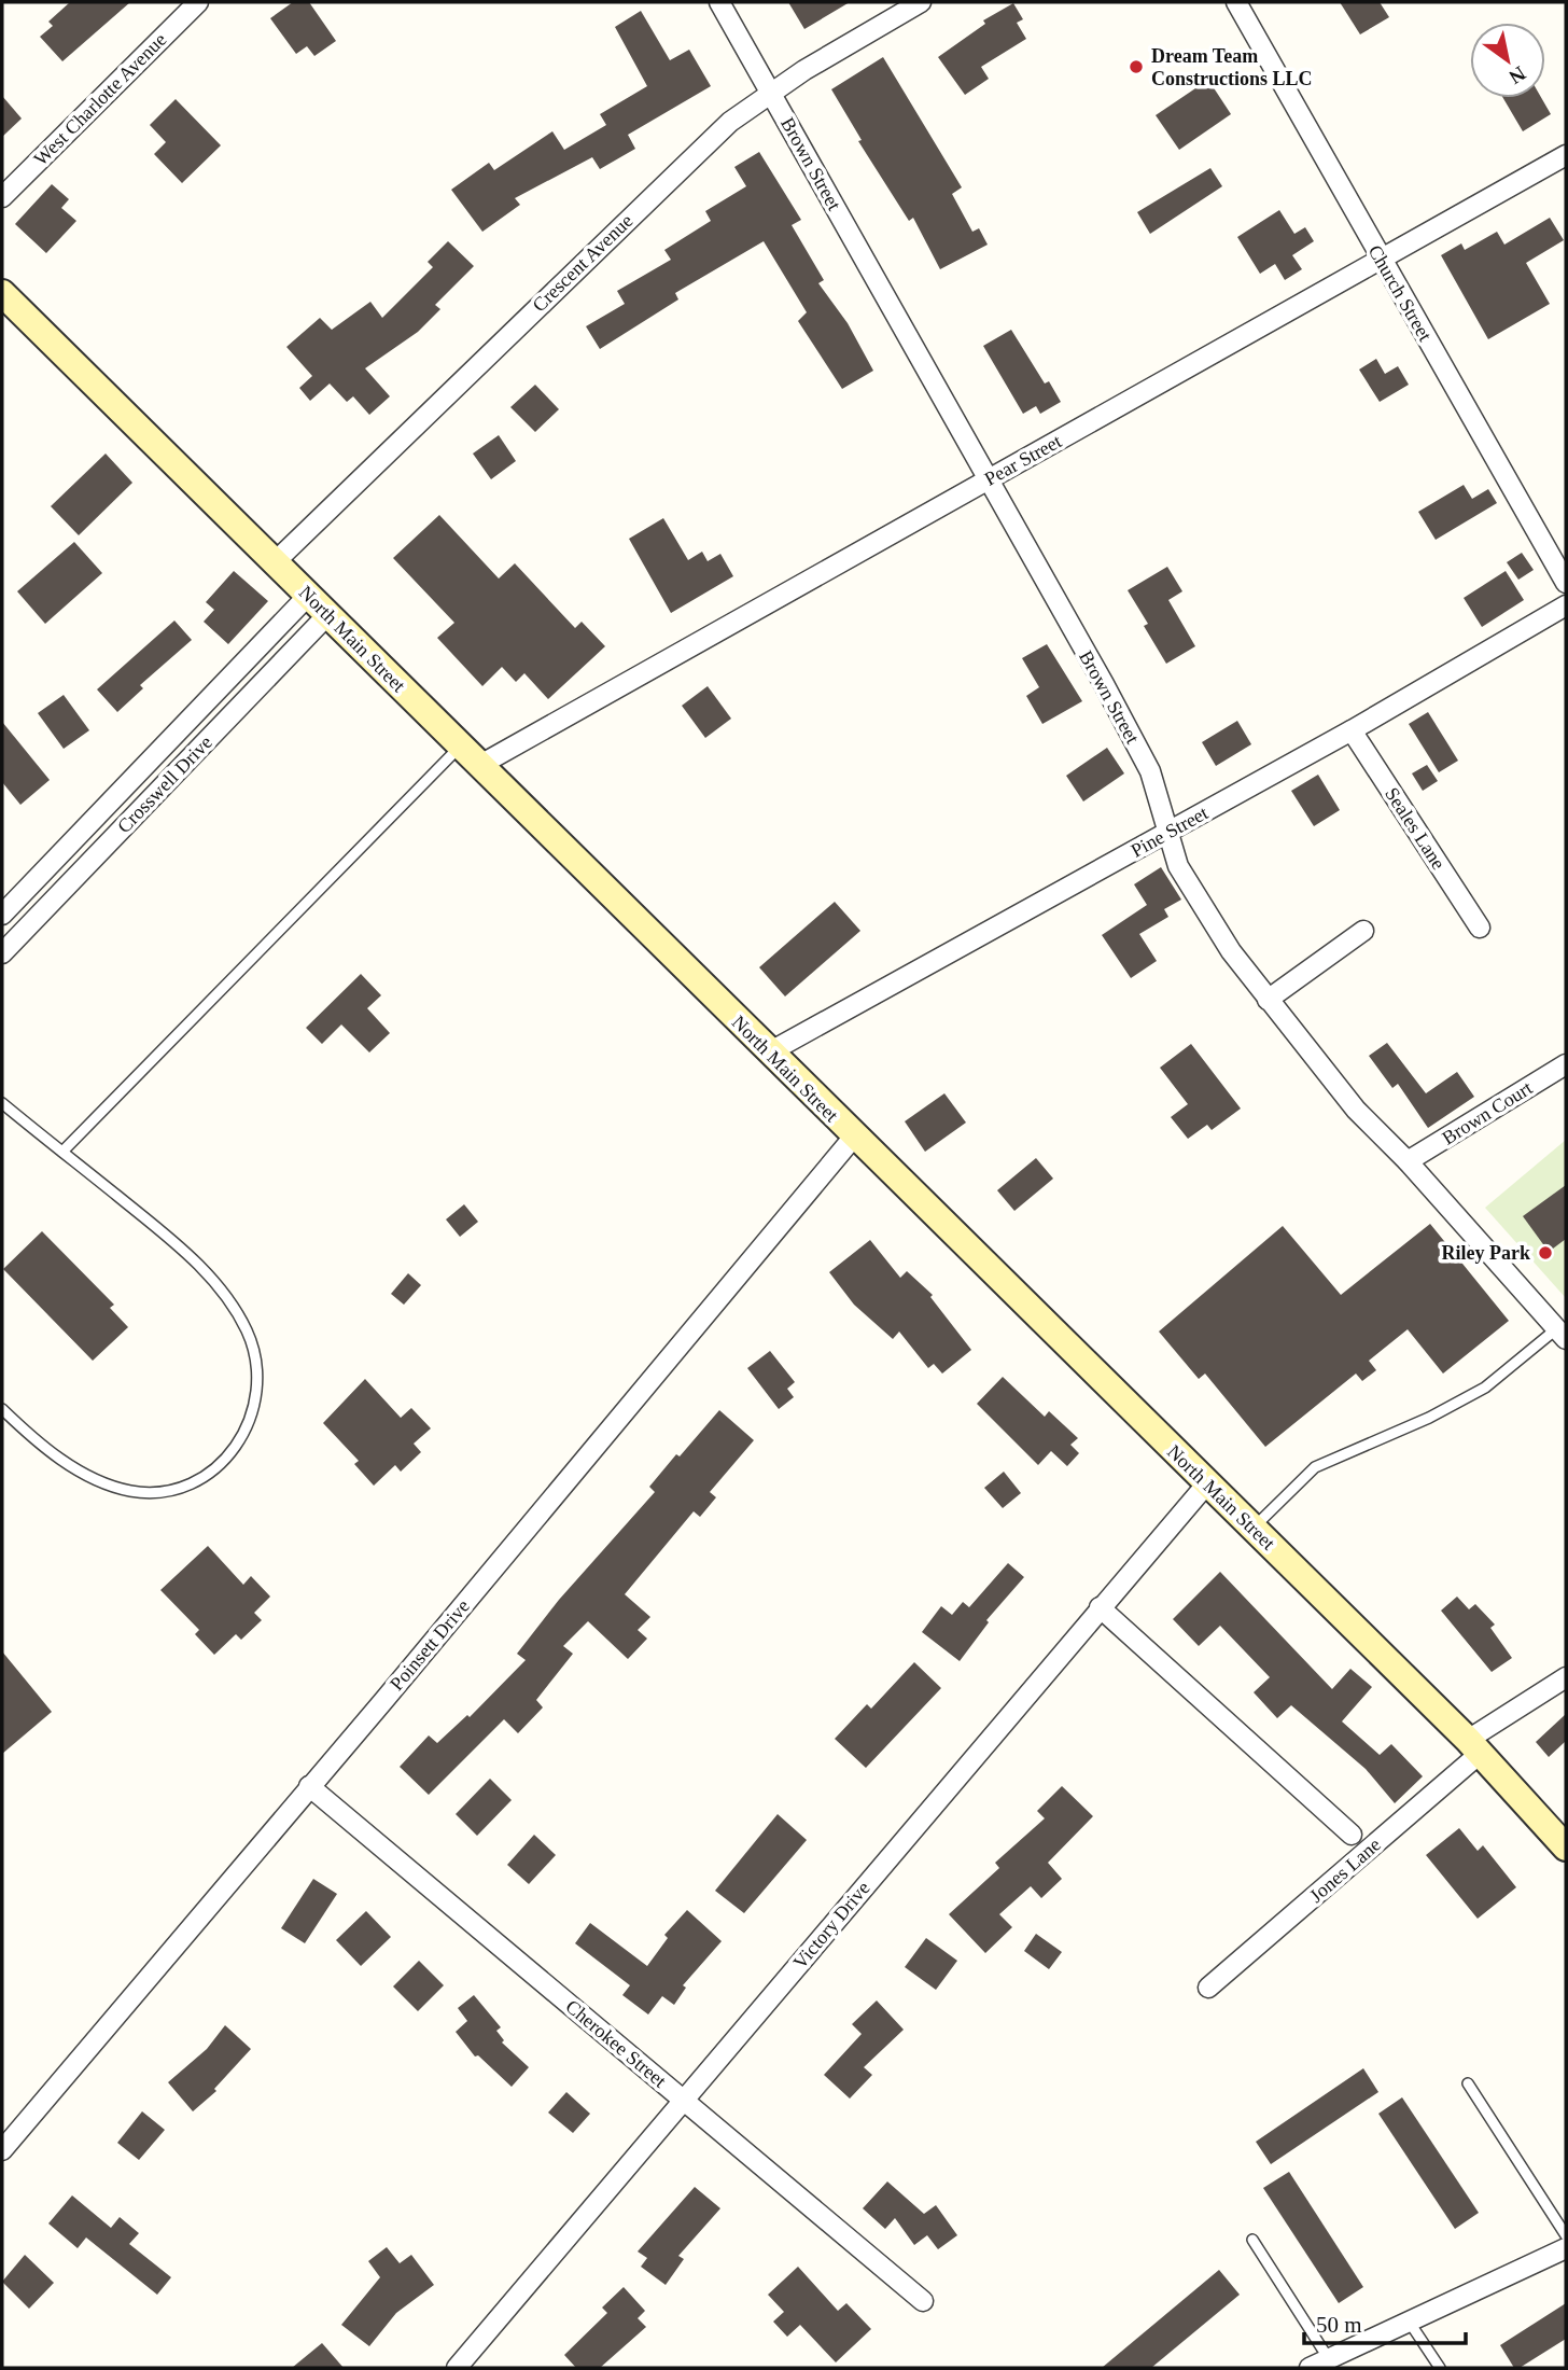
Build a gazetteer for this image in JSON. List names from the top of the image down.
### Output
{
  "streets": {
    "main road": ["North Main Street"],
    "street": [
      "West Charlotte Avenue",
      "Brown Street",
      "Crescent Avenue",
      "Church Street",
      "Pear Street",
      "Crosswell Drive",
      "Seales Lane",
      "Pine Street",
      "Brown Court",
      "Poinsett Drive",
      "Jones Lane",
      "Victory Drive",
      "Cherokee Street"
    ]
  },
  "crossings": [
    ["Brown Street", "Crescent Avenue"],
    ["Brown Street", "Pear Street"],
    ["Brown Street", "Pine Street"],
    ["Brown Street", "Brown Court"],
    ["Crescent Avenue", "North Main Street"],
    ["Church Street", "Pear Street"],
    ["Pear Street", "North Main Street"],
    ["North Main Street", "Crosswell Drive"],
    ["North Main Street", "Pine Street"],
    ["North Main Street", "Poinsett Drive"],
    ["North Main Street", "Jones Lane"],
    ["North Main Street", "Victory Drive"],
    ["Seales Lane", "Pine Street"],
    ["Poinsett Drive", "Cherokee Street"],
    ["Victory Drive", "Cherokee Street"]
  ],
  "places": ["Dream Team Constructions LLC", "Riley Park"],
  "scale_bar": "50 m",
  "north": "bottom right"
}
